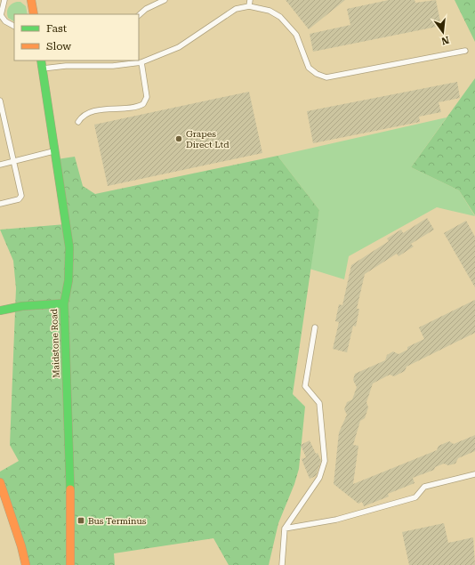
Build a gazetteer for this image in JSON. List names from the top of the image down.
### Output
{
  "streets": {
    "main road": ["Maidstone Road"]
  },
  "places": {
    "other": ["Grapes Direct Ltd"],
    "transit": ["Bus Terminus"]
  },
  "legend": ["Fast", "Slow"],
  "north": "bottom"
}
